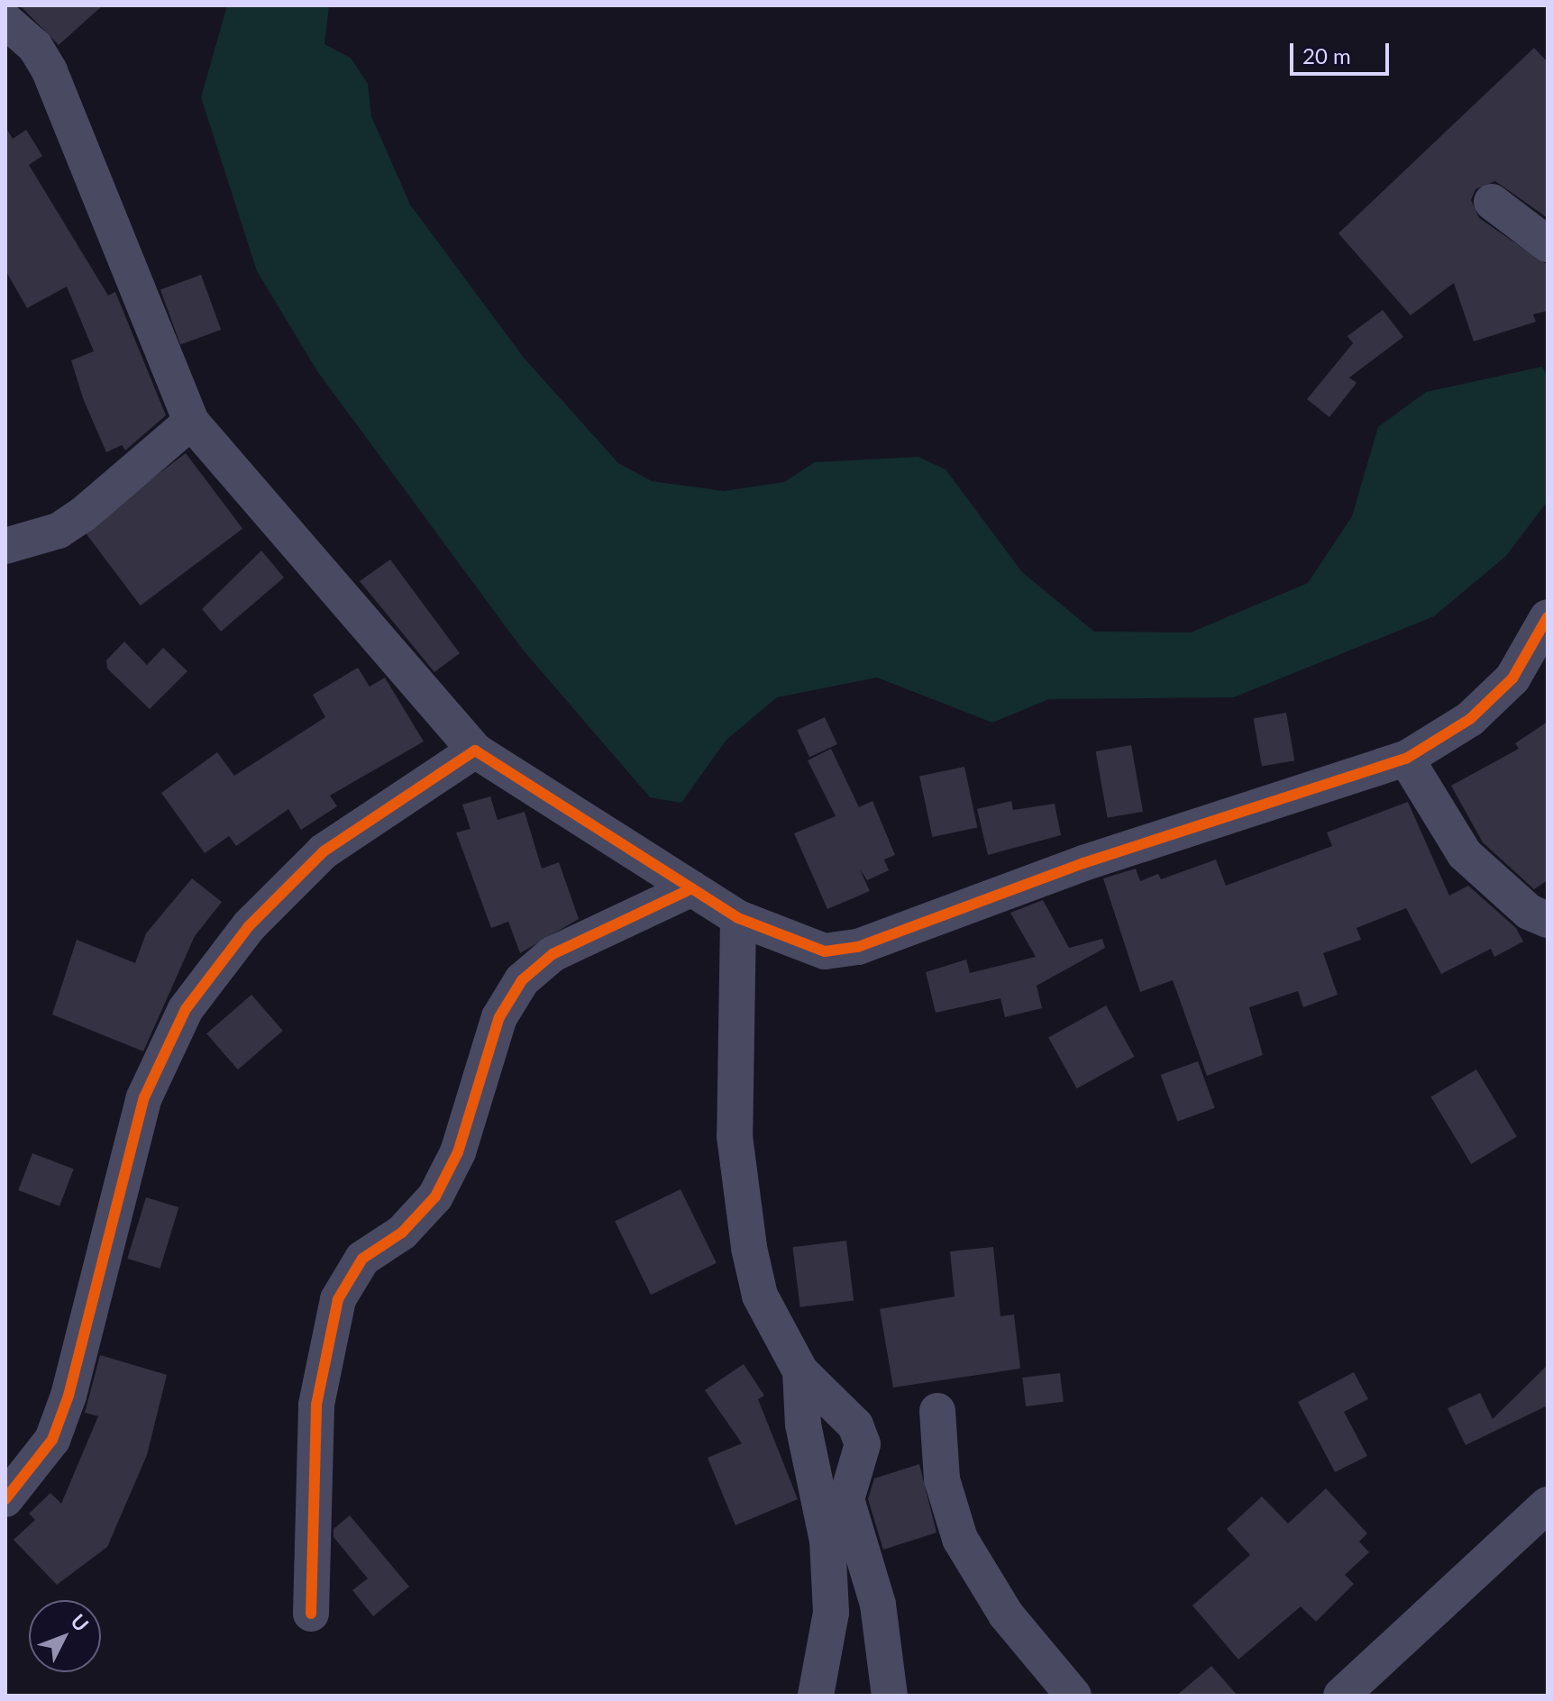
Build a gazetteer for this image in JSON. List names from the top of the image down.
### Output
{
  "scale_bar": "20 m",
  "north": "top right"
}
